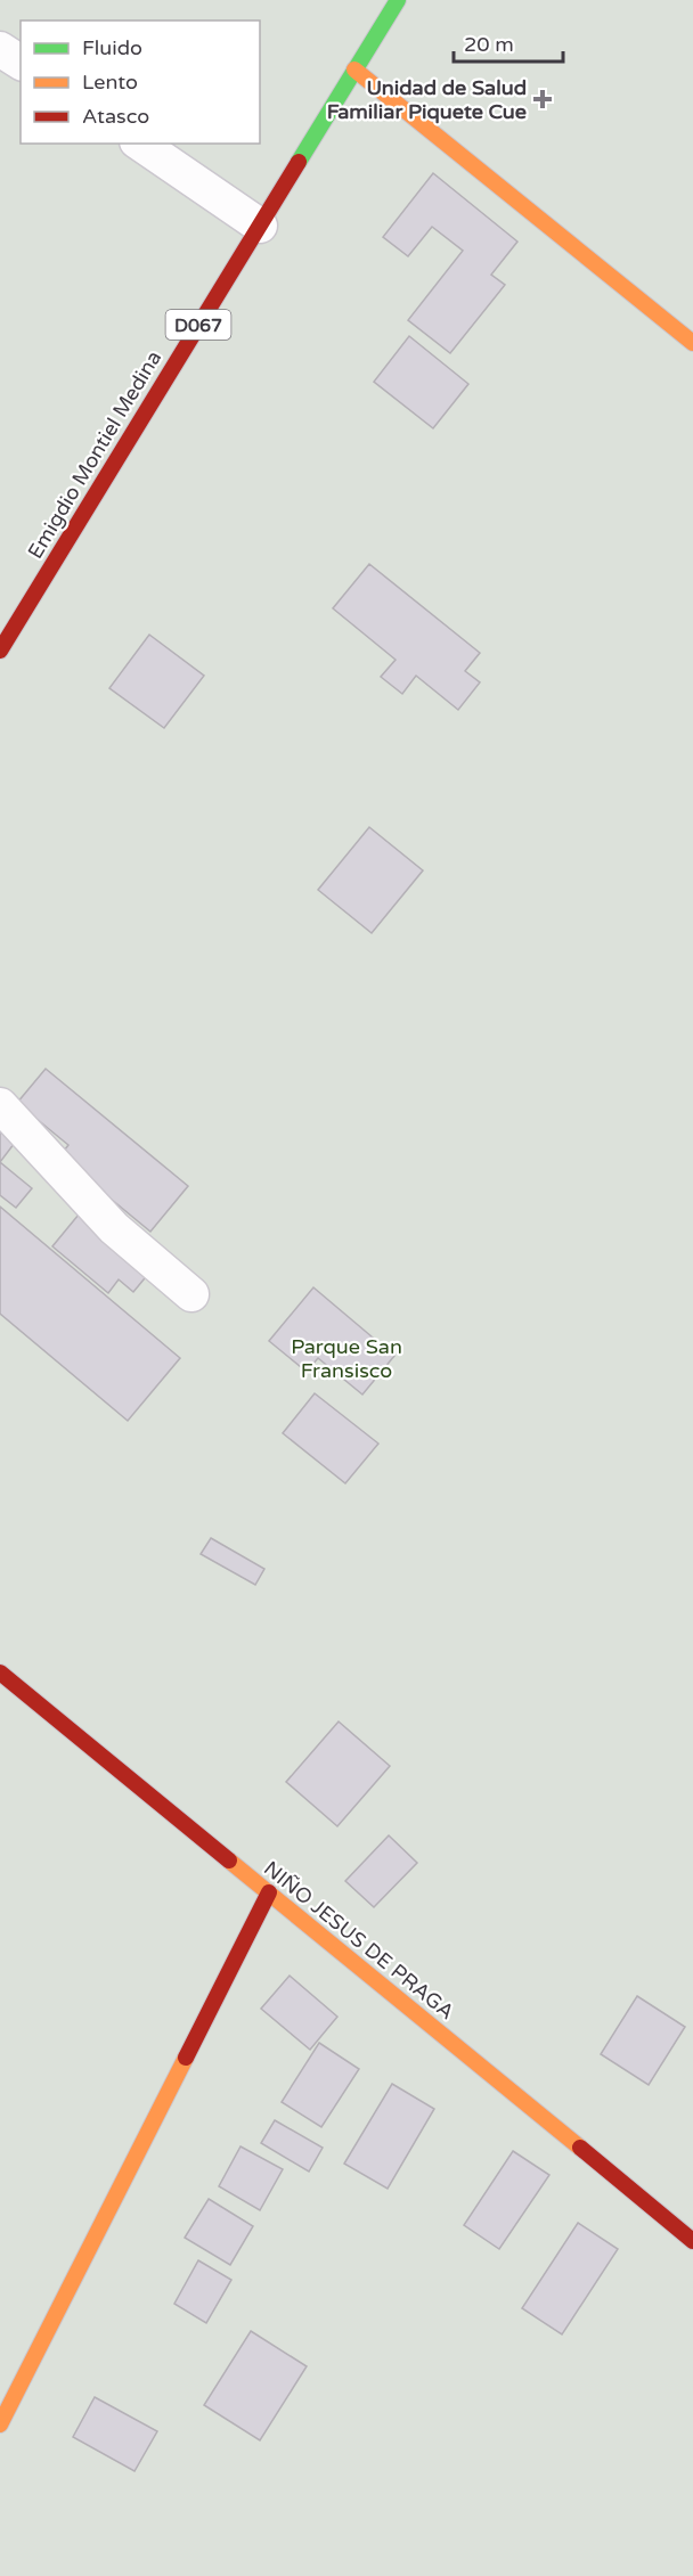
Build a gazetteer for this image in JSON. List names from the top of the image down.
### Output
{
  "streets": {
    "street": ["D067", "Emigdio Montiel Medina", "NIÑO JESUS DE PRAGA"]
  },
  "parks": ["Parque San Fransisco"],
  "places": {
    "health": ["Unidad de Salud Familiar Piquete Cue"]
  },
  "legend": ["Fluido", "Lento", "Atasco"],
  "scale_bar": "20 m"
}
